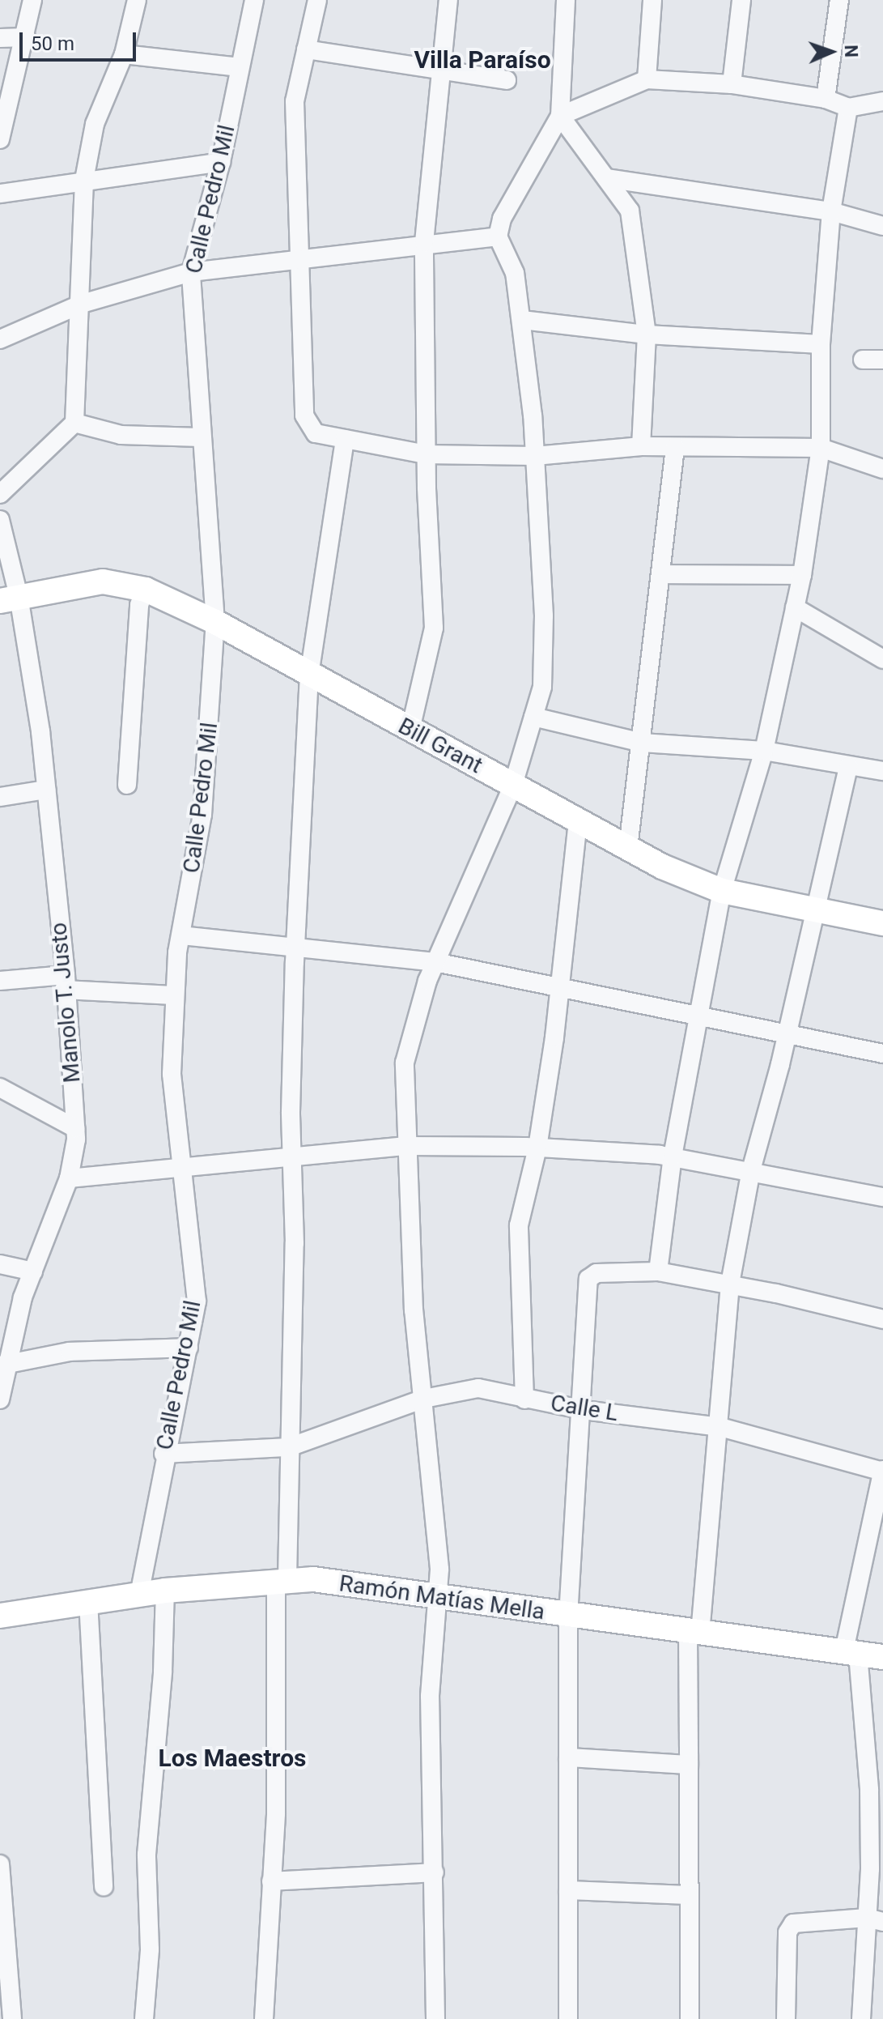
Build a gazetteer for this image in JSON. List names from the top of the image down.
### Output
{
  "streets": {
    "street": [
      "Calle Pedro Mil",
      "Bill Grant",
      "Manolo T. Justo",
      "Calle L",
      "Ramón Matías Mella"
    ]
  },
  "crossings": [
    ["Calle Pedro Mil", "Bill Grant"],
    ["Calle Pedro Mil", "Calle L"],
    ["Calle Pedro Mil", "Ramón Matías Mella"],
    ["Bill Grant", "Manolo T. Justo"]
  ],
  "districts": ["Villa Paraíso", "Los Maestros"],
  "scale_bar": "50 m",
  "north": "right"
}
